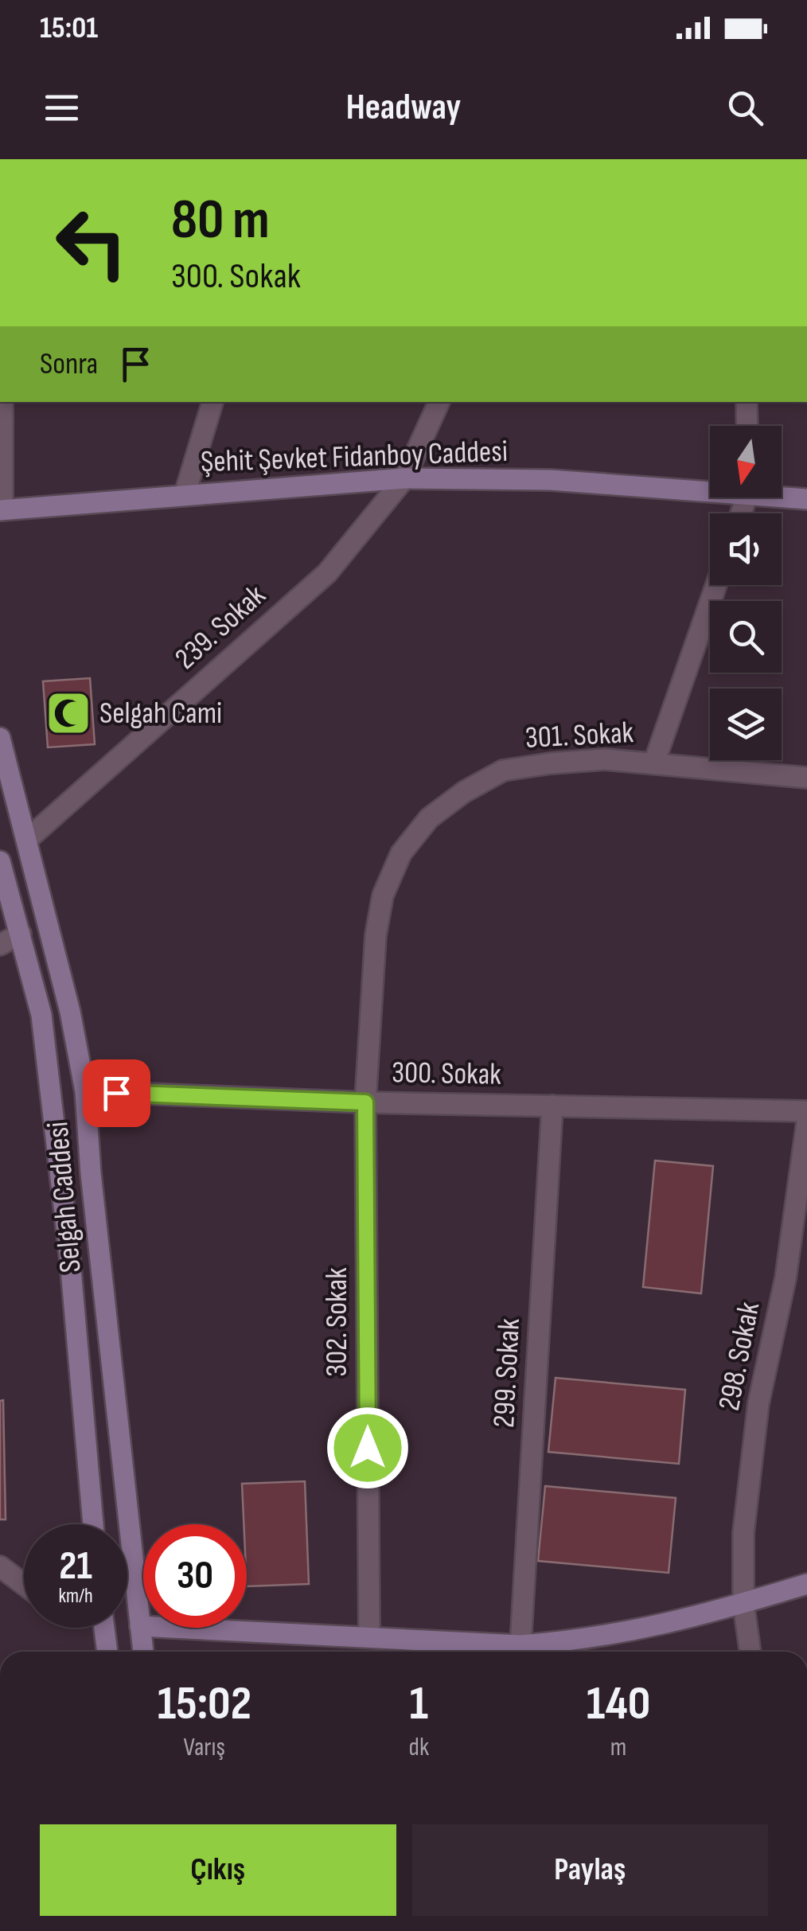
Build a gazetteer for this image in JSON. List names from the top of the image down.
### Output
{
  "streets": {
    "main road": ["Şehit Şevket Fidanboy Caddesi", "Selgah Caddesi"],
    "street": [
      "239. Sokak",
      "301. Sokak",
      "300. Sokak",
      "302. Sokak",
      "298. Sokak",
      "299. Sokak"
    ]
  },
  "crossings": [
    ["Şehit Şevket Fidanboy Caddesi", "239. Sokak"],
    ["239. Sokak", "Selgah Caddesi"],
    ["301. Sokak", "300. Sokak"],
    ["301. Sokak", "302. Sokak"],
    ["300. Sokak", "Selgah Caddesi"],
    ["300. Sokak", "302. Sokak"],
    ["300. Sokak", "299. Sokak"]
  ],
  "places": {
    "mosque": ["Selgah Cami"]
  },
  "north": "bottom",
  "page": {
    "status": "15:01",
    "header": "Headway",
    "turn": ["80 m", "300. Sokak"],
    "then": "Sonra",
    "speed": "21 km/h",
    "limit": "30",
    "eta": [
      "15:02",
      "Varış",
      "1",
      "dk",
      "140",
      "m"
    ],
    "buttons": ["Çıkış", "Paylaş"]
  }
}
